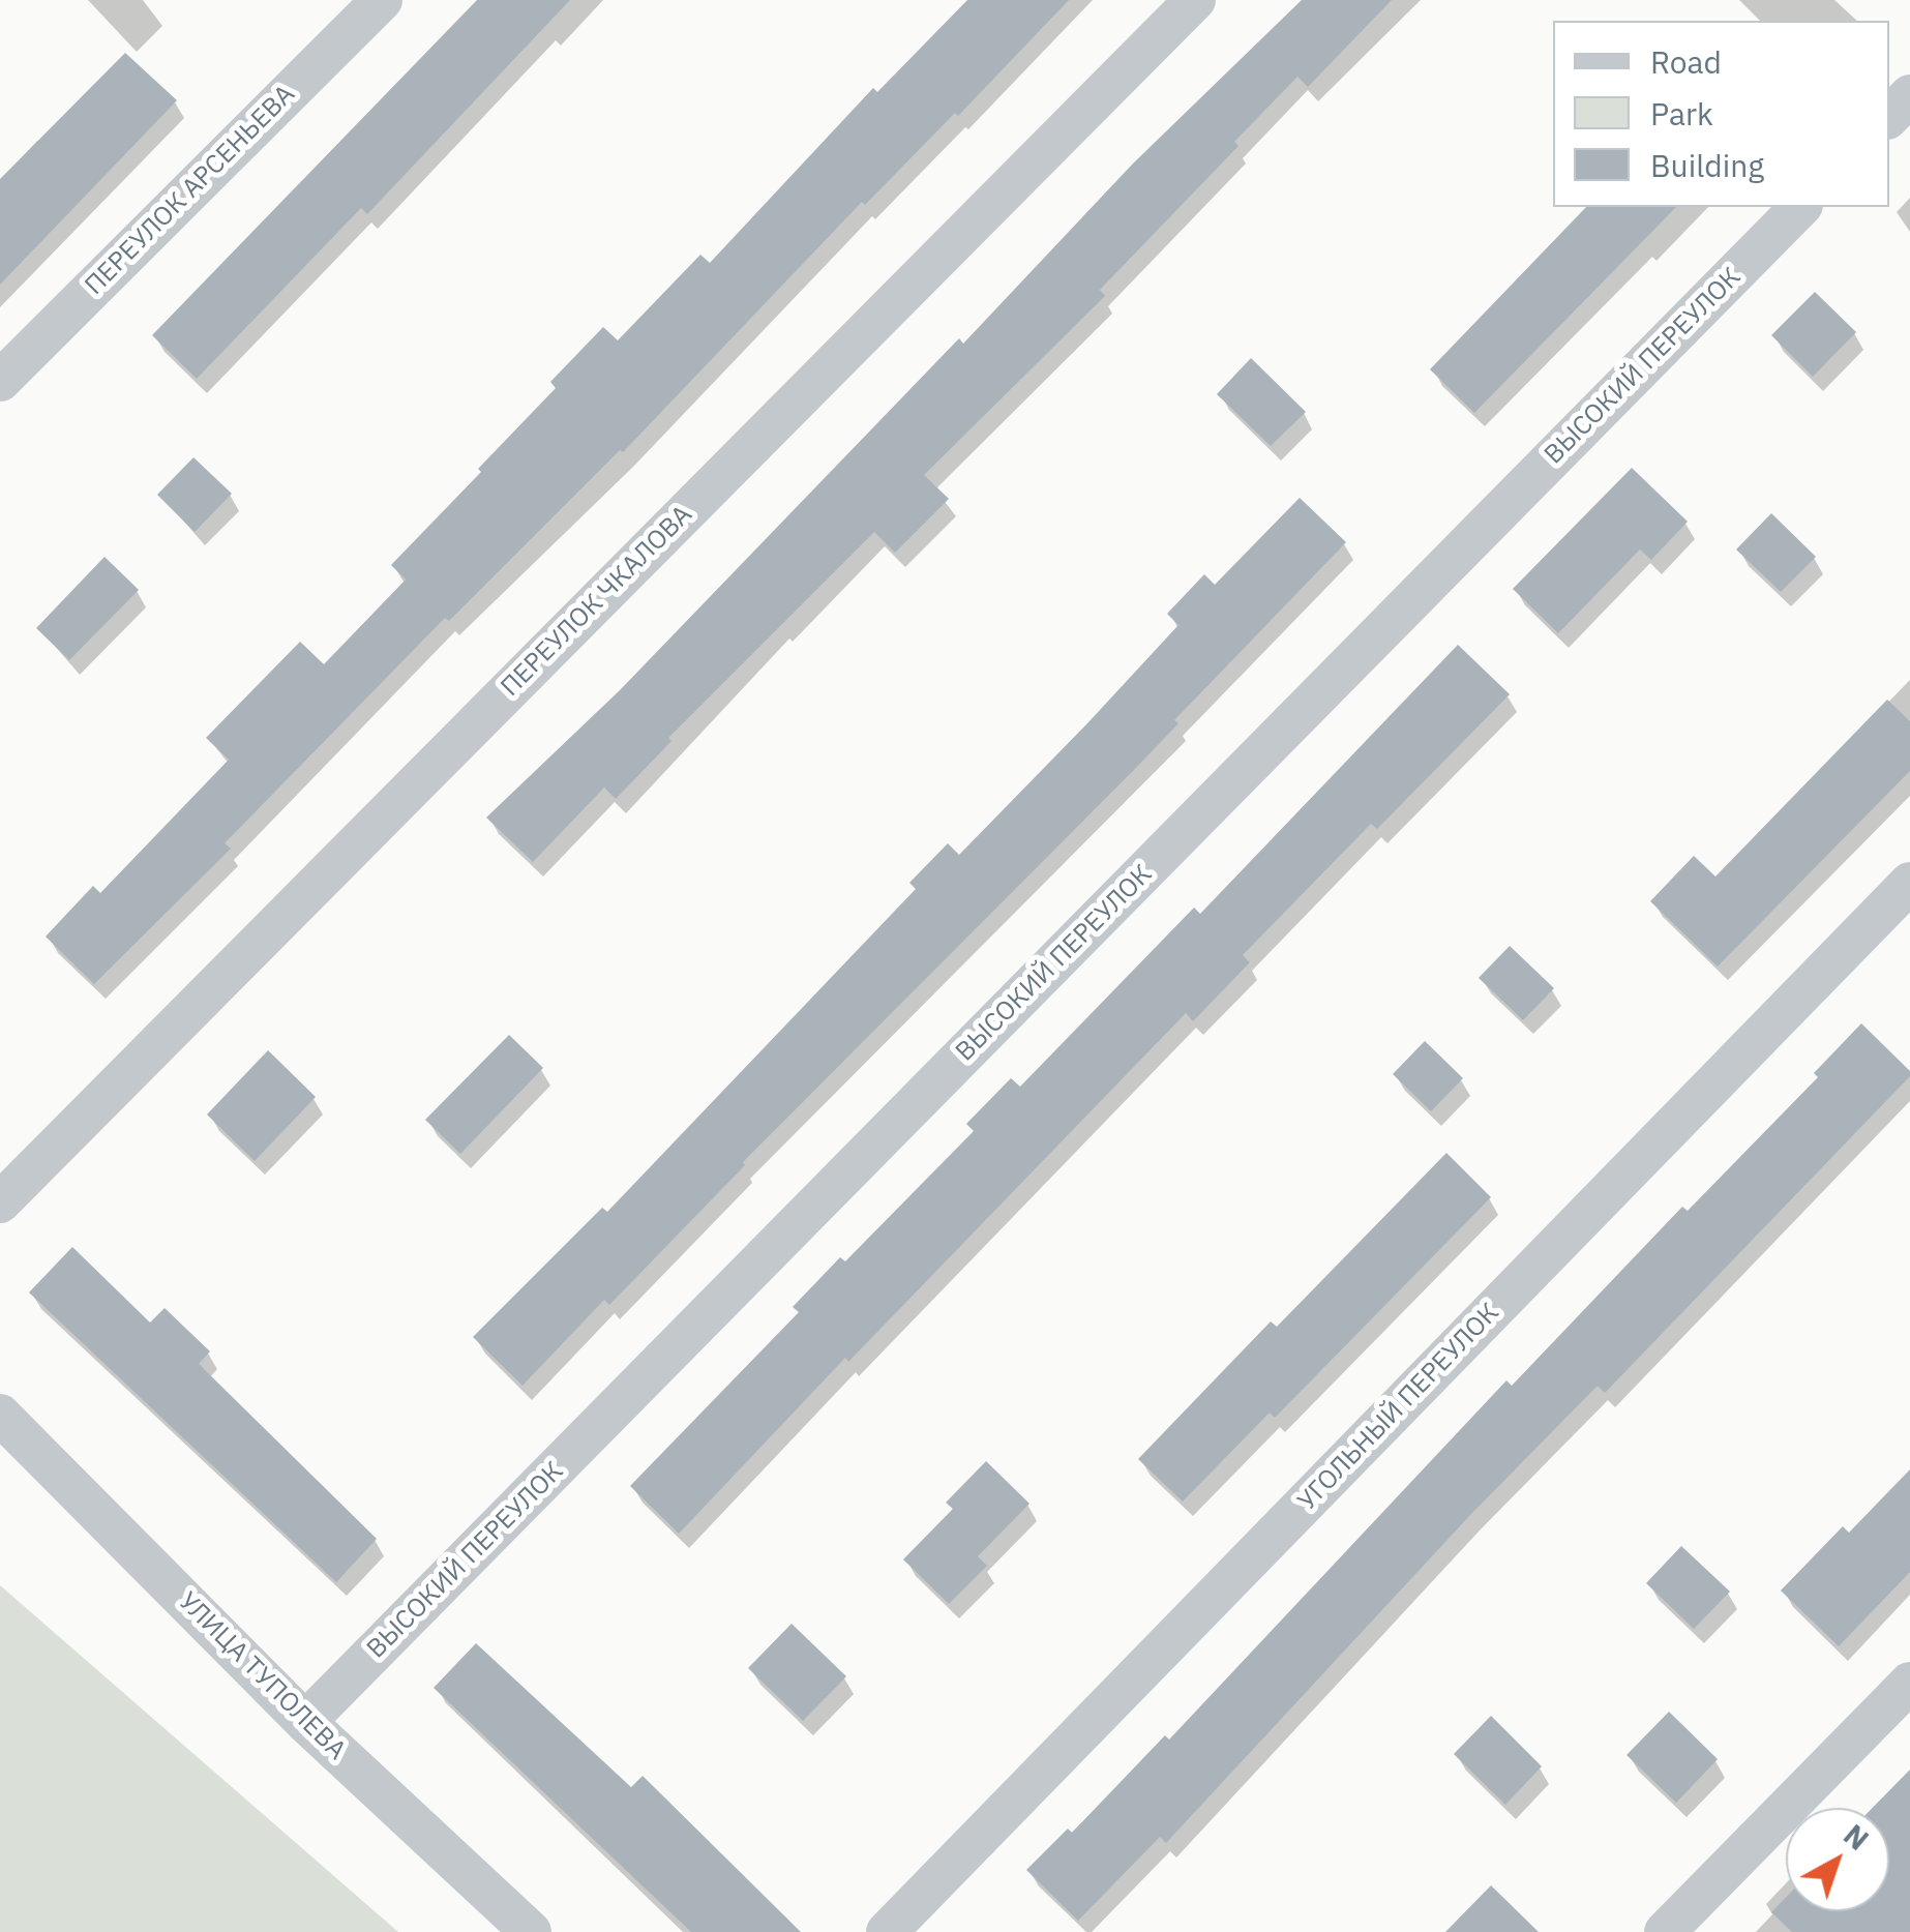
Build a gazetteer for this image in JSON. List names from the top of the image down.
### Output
{
  "streets": {
    "street": [
      "ПЕРЕУЛОК АРСЕНЬЕВА",
      "ВЫСОКИЙ ПЕРЕУЛОК",
      "ПЕРЕУЛОК ЧКАЛОВА",
      "УГОЛЬНЫЙ ПЕРЕУЛОК",
      "УЛИЦА ТУПОЛЕВА"
    ]
  },
  "crossings": [
    ["ВЫСОКИЙ ПЕРЕУЛОК", "УЛИЦА ТУПОЛЕВА"]
  ],
  "legend": ["Road", "Park", "Building"],
  "north": "top right"
}
